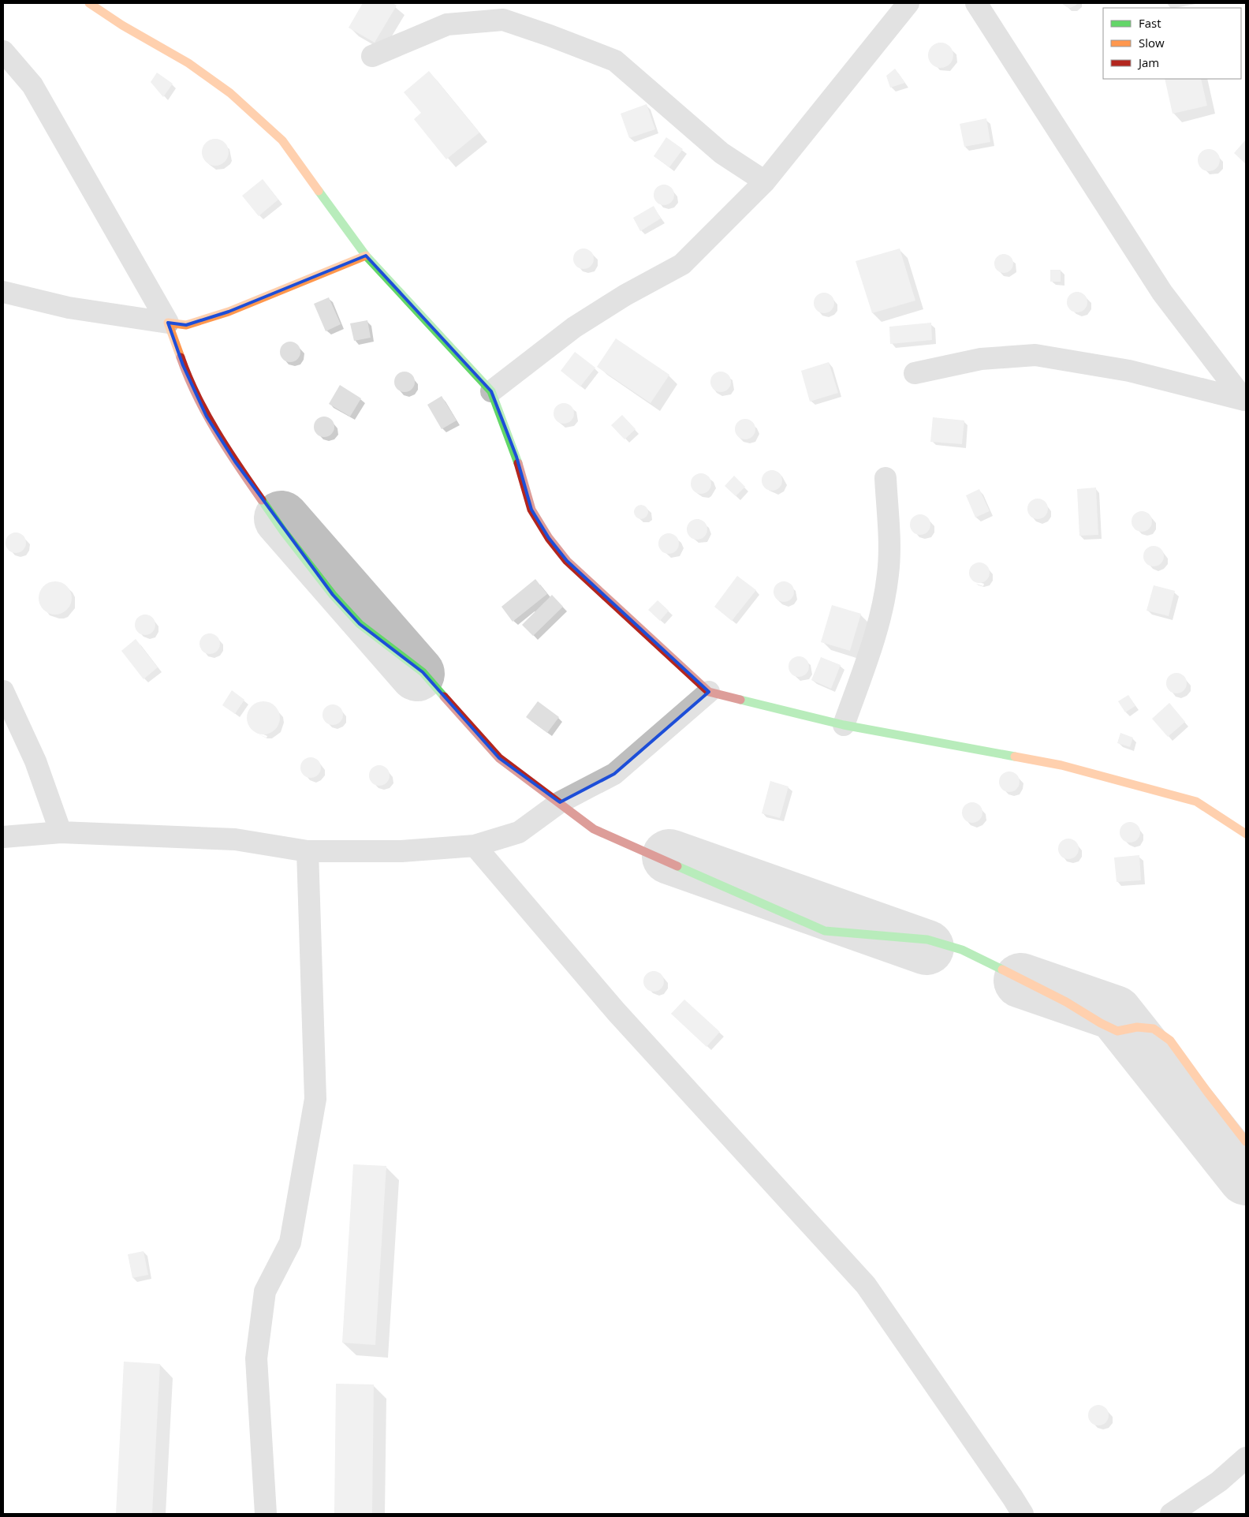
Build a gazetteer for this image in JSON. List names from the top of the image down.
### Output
{
  "legend": ["Fast", "Slow", "Jam"]
}
